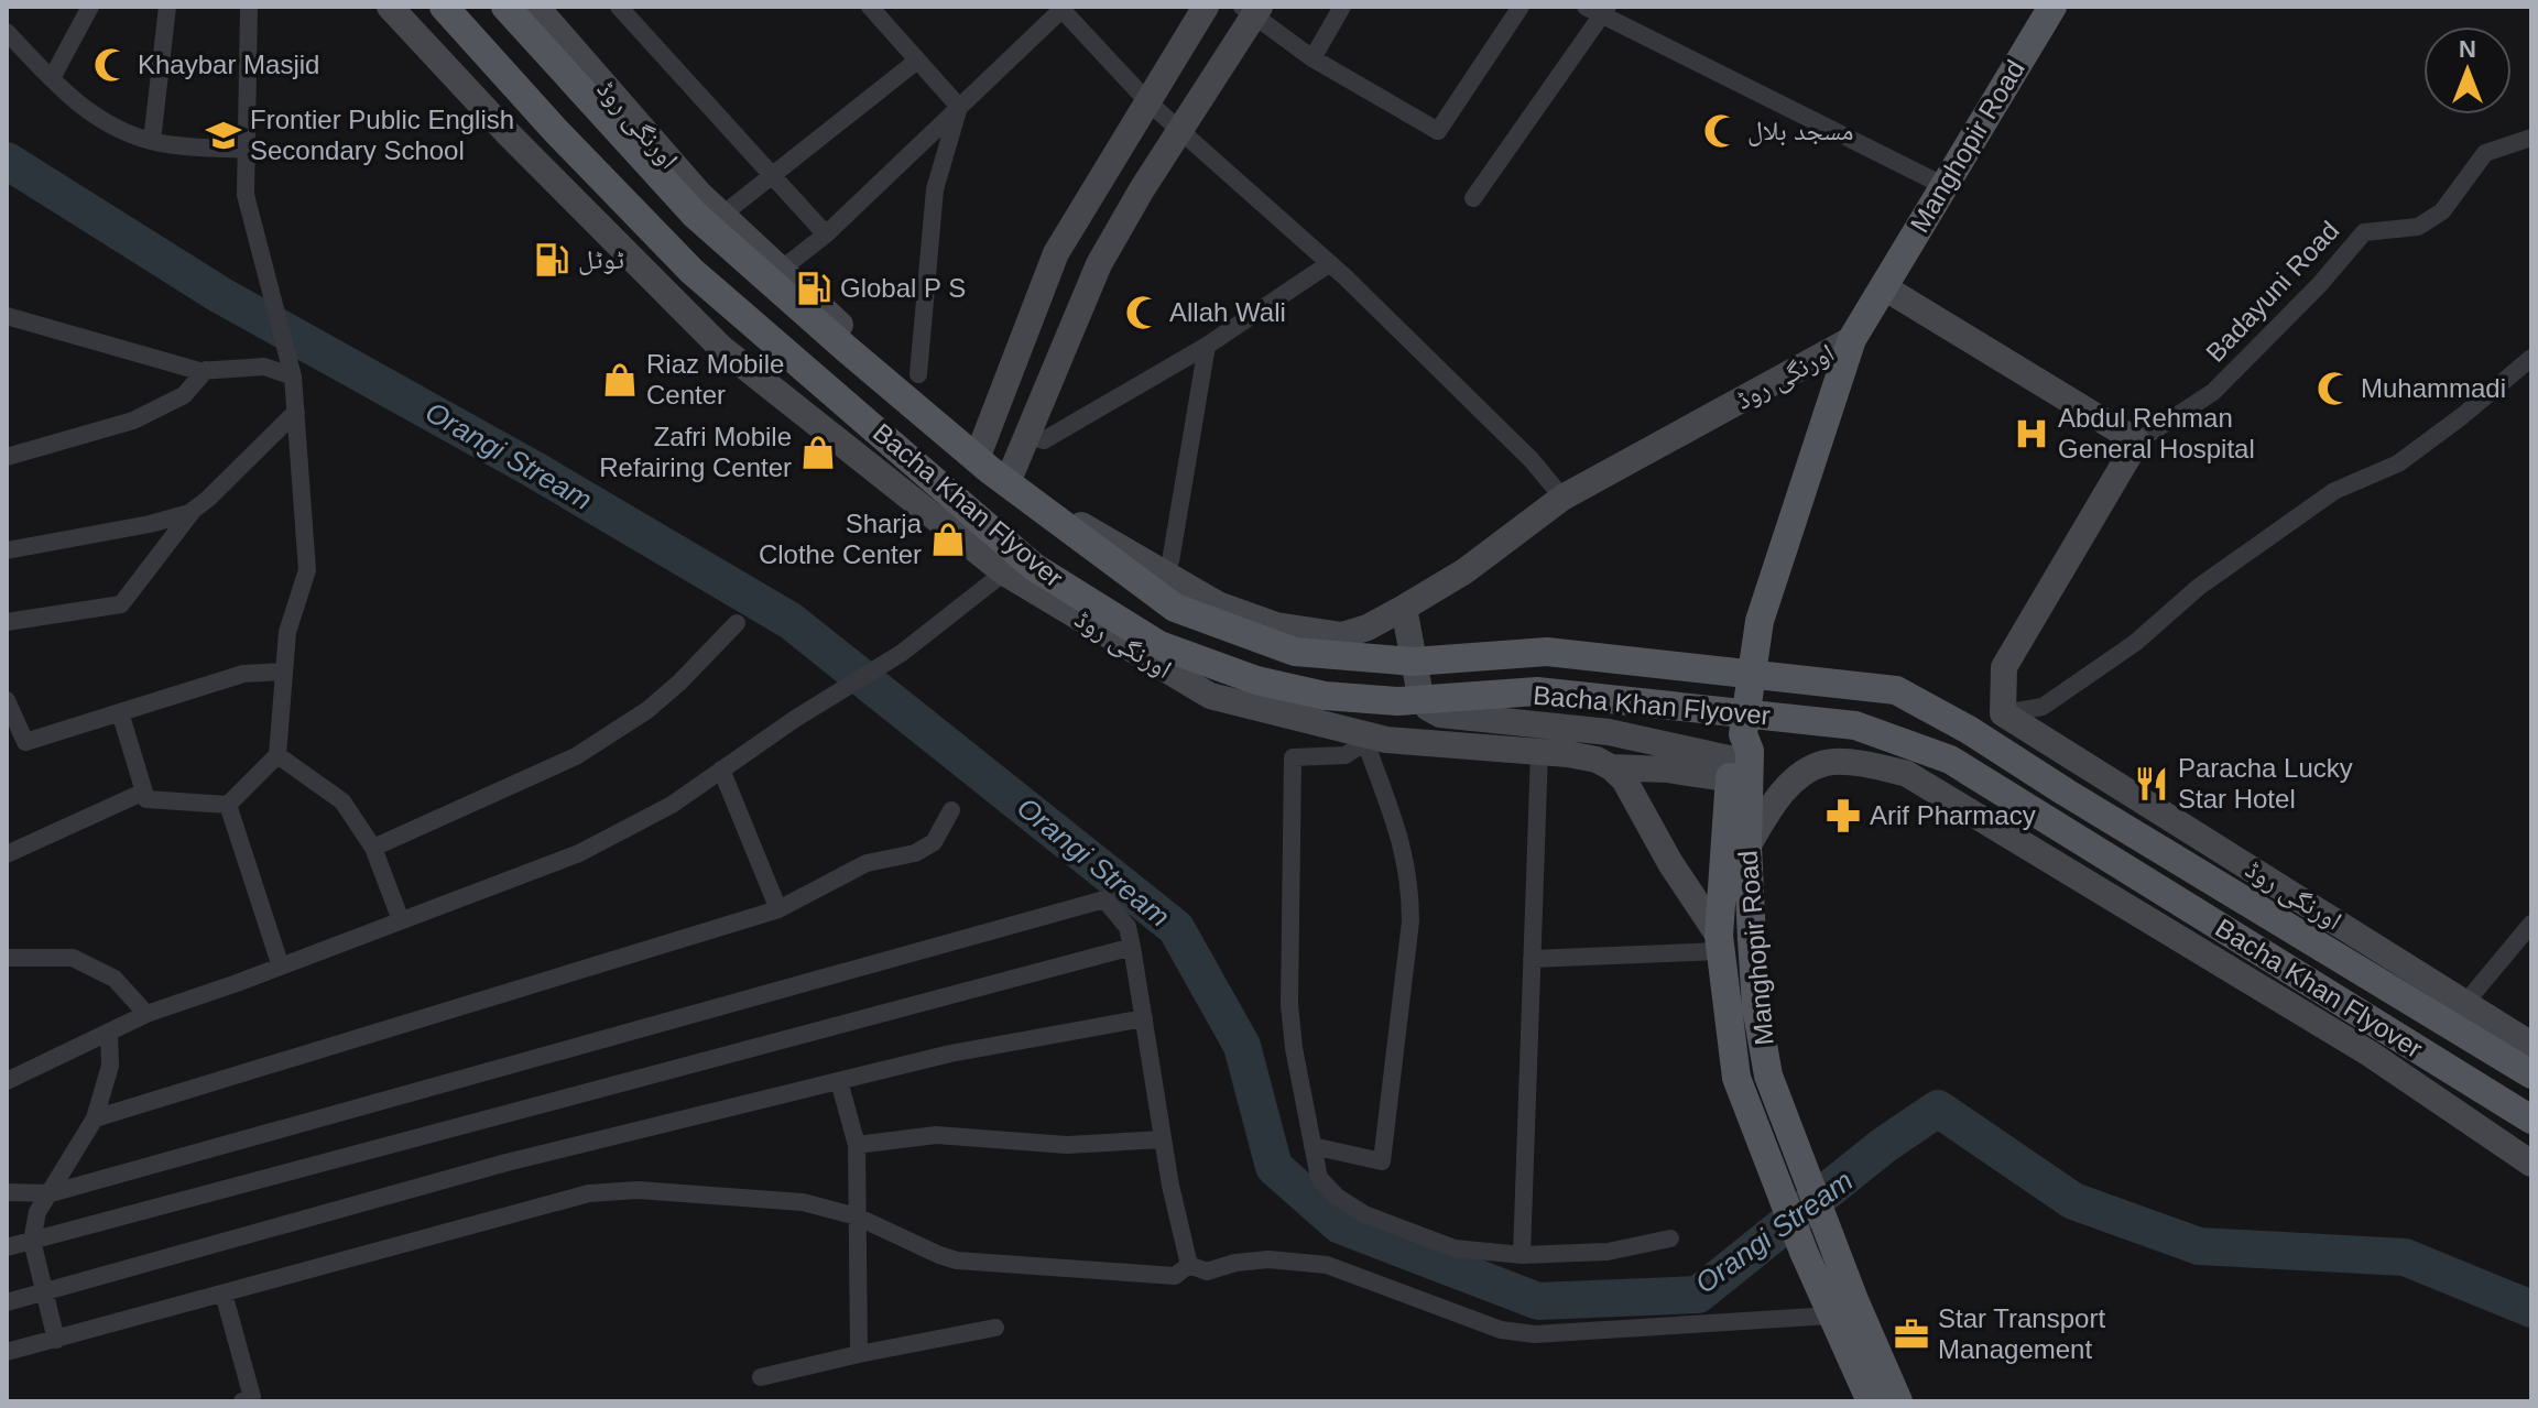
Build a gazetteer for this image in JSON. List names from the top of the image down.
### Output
{
  "streets": {
    "main road": ["Manghopir Road", "Bacha Khan Flyover"],
    "street": ["اورنگی روڈ", "Badayuni Road"]
  },
  "crossings": [
    ["اورنگی روڈ", "Manghopir Road"]
  ],
  "water": ["Orangi Stream"],
  "places": {
    "mosque": [
      "Khaybar Masjid",
      "مسجد بلال",
      "Allah Wali",
      "Muhammadi"
    ],
    "school or university": ["Frontier Public English Secondary School"],
    "fuel station": ["ٹوٹل", "Global P S"],
    "shop": ["Riaz Mobile Center", "Zafri Mobile Refairing Center", "Sharja Clothe Center"],
    "hospital": ["Abdul Rehman General Hospital"],
    "restaurant": ["Paracha Lucky Star Hotel"],
    "pharmacy": ["Arif Pharmacy"],
    "office": ["Star Transport Management"]
  },
  "north": "top"
}
